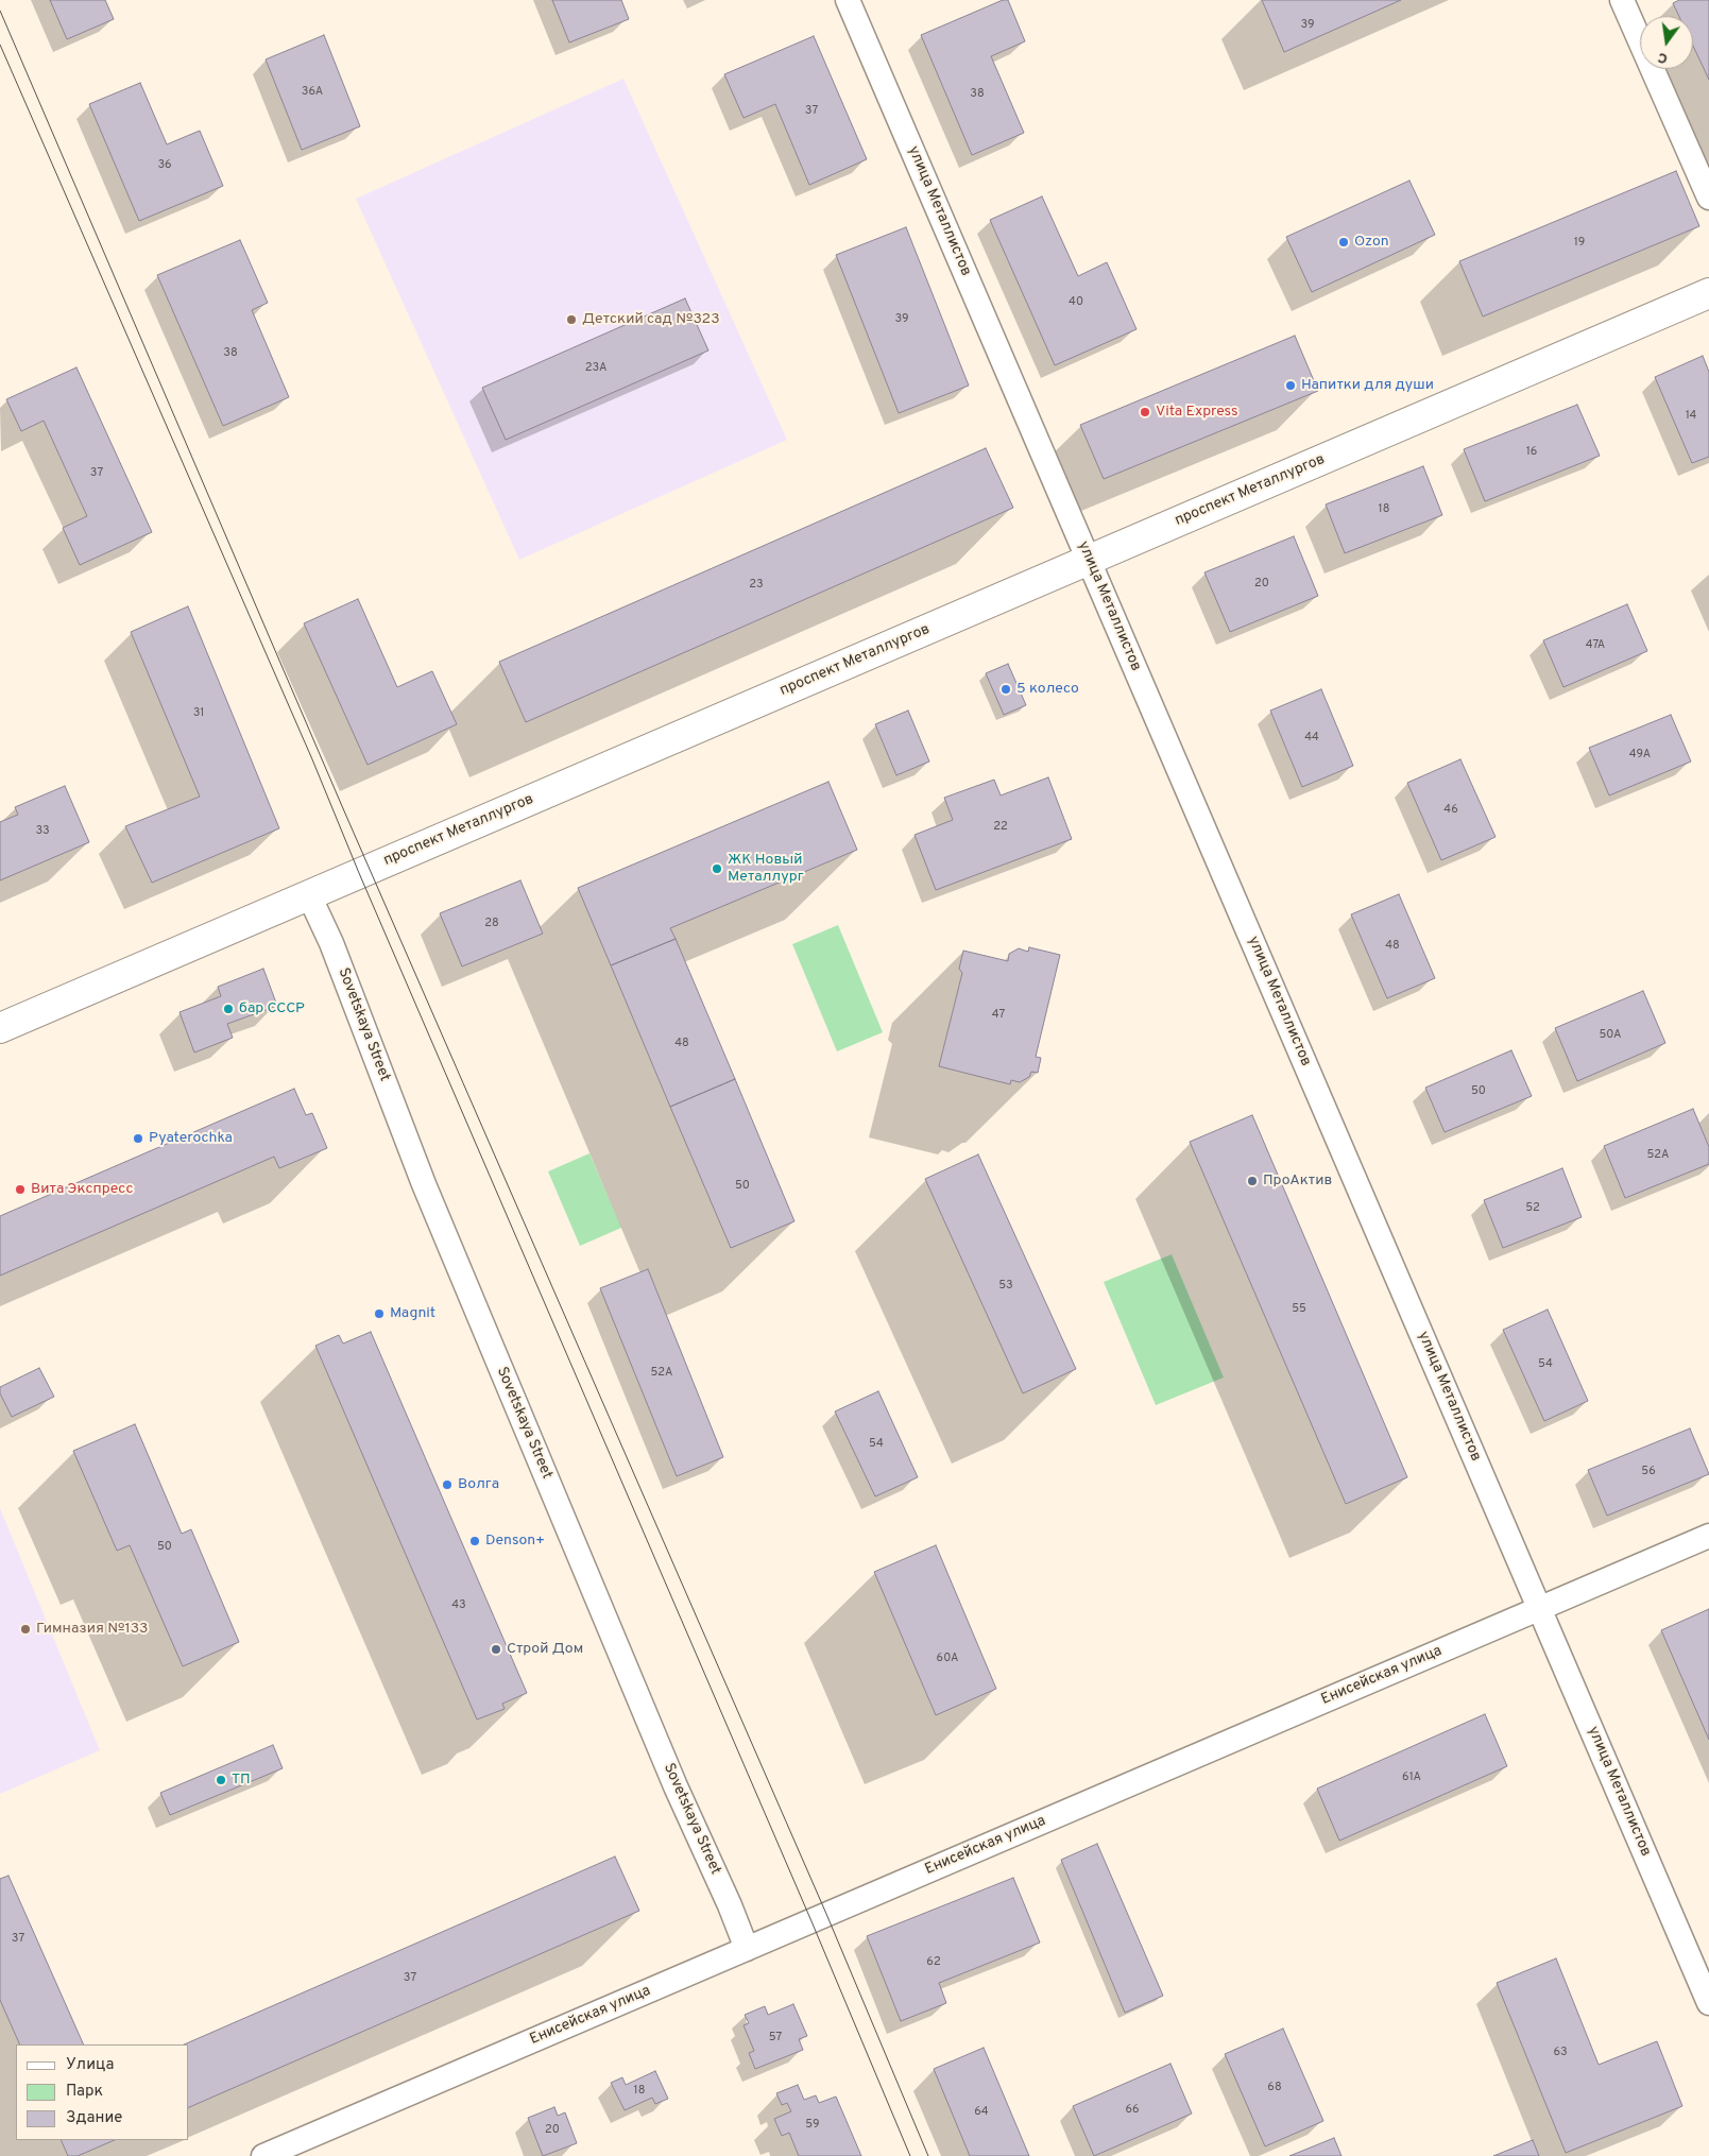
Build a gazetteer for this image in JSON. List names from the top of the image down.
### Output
{
  "streets": {
    "street": [
      "улица Металлистов",
      "проспект Металлургов",
      "Sovetskaya Street",
      "Енисейская улица"
    ]
  },
  "crossings": [
    ["улица Металлистов", "проспект Металлургов"],
    ["улица Металлистов", "Енисейская улица"],
    ["проспект Металлургов", "Sovetskaya Street"],
    ["Sovetskaya Street", "Енисейская улица"]
  ],
  "places": [
    "Ozon",
    "Детский сад №323",
    "Напитки для души",
    "Vita Express",
    "5 колесо",
    "ЖК Новый Металлург",
    "бар СССР",
    "Pyaterochka",
    "ПроАктив",
    "Вита Экспресс",
    "Magnit",
    "Волга",
    "Denson+",
    "Гимназия №133",
    "Строй Дом",
    "ТП"
  ],
  "house_numbers": [
    "39",
    "36А",
    "38",
    "37",
    "36",
    "19",
    "40",
    "39",
    "38",
    "23А",
    "14",
    "16",
    "37",
    "18",
    "20",
    "23",
    "47А",
    "31",
    "44",
    "49А",
    "46",
    "22",
    "33",
    "28",
    "48",
    "47",
    "50А",
    "48",
    "50",
    "52А",
    "50",
    "52",
    "53",
    "55",
    "54",
    "52А",
    "54",
    "56",
    "50",
    "43",
    "60А",
    "61А",
    "37",
    "62",
    "37",
    "57",
    "63",
    "68",
    "18",
    "66",
    "64",
    "59",
    "20"
  ],
  "legend": ["Улица", "Парк", "Здание"],
  "north": "bottom"
}
